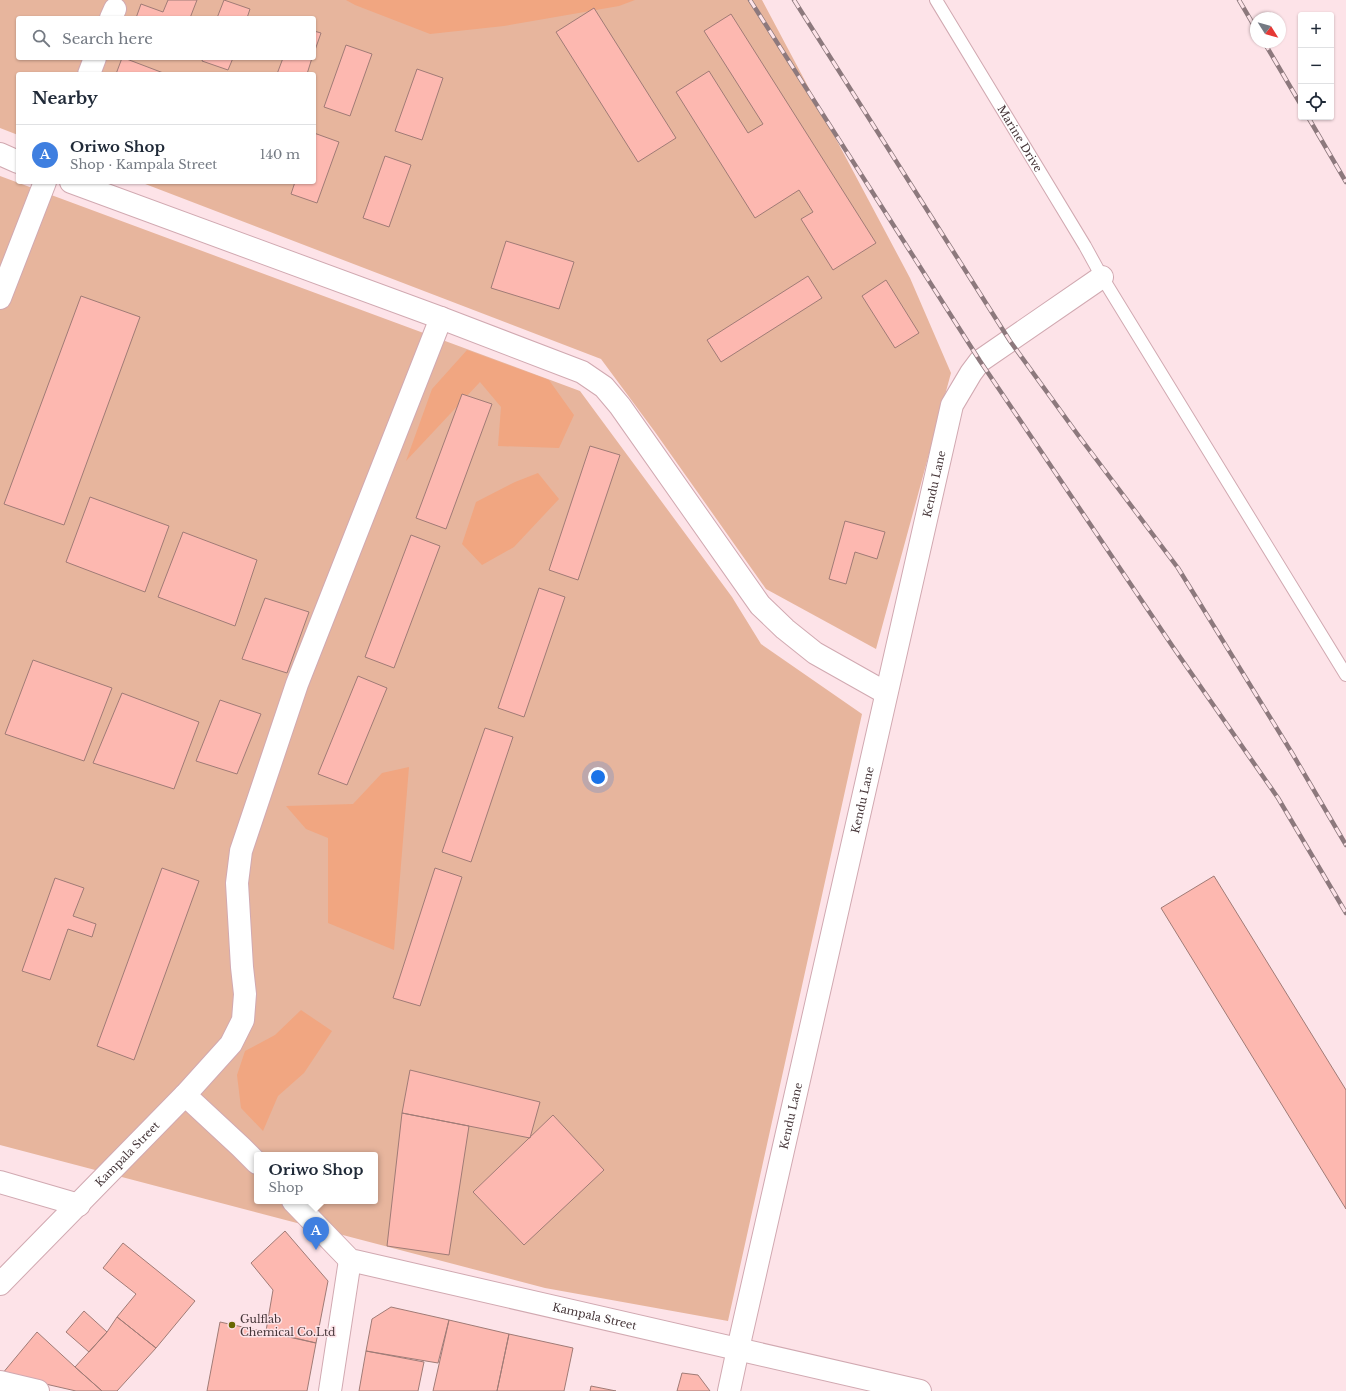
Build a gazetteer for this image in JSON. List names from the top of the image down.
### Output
{
  "streets": {
    "street": ["Kendu Lane", "Kampala Street"],
    "lane": ["Marine Drive"]
  },
  "crossings": [
    ["Marine Drive", "Kendu Lane"],
    ["Kendu Lane", "Kampala Street"]
  ],
  "places": ["Gulflab Chemical Co.Ltd"],
  "north": "bottom right",
  "page": {
    "map_buttons": ["+", "−"],
    "search": "Search here",
    "heading": "Nearby",
    "list": [
      {
        "mark": "A",
        "name": "Oriwo Shop",
        "note": "Shop · Kampala Street",
        "value": "140 m"
      }
    ],
    "popup": ["Oriwo Shop", "Shop"],
    "pins": "A"
  }
}
